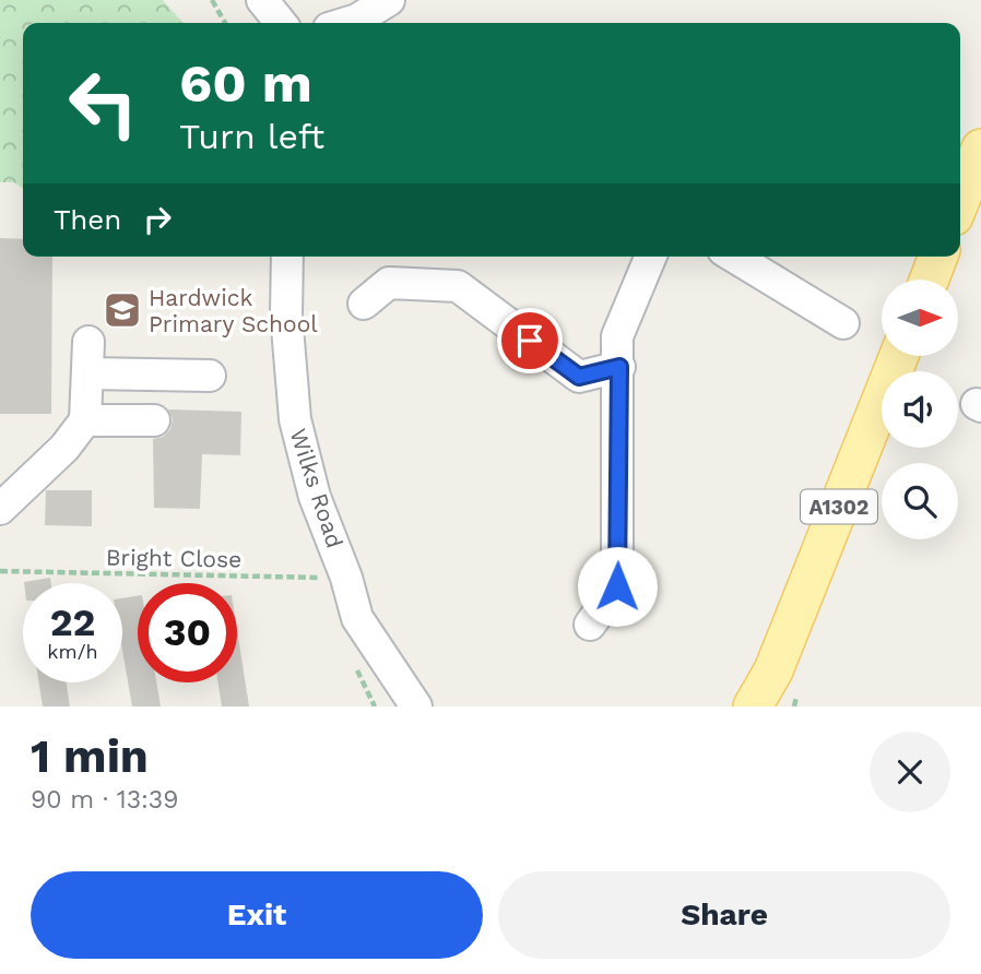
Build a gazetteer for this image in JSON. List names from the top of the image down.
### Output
{
  "streets": {
    "main road": ["A1302"],
    "street": ["Wilks Road"],
    "path": ["Bright Close"]
  },
  "crossings": [
    ["Wilks Road", "Bright Close"]
  ],
  "places": {
    "school or university": ["Hardwick Primary School"]
  },
  "north": "right",
  "page": {
    "turn": ["60 m", "Turn left"],
    "then": "Then",
    "speed": "22 km/h",
    "limit": "30",
    "heading": ["1 min", "90 m · 13:39"],
    "buttons": ["Exit", "Share"]
  }
}
